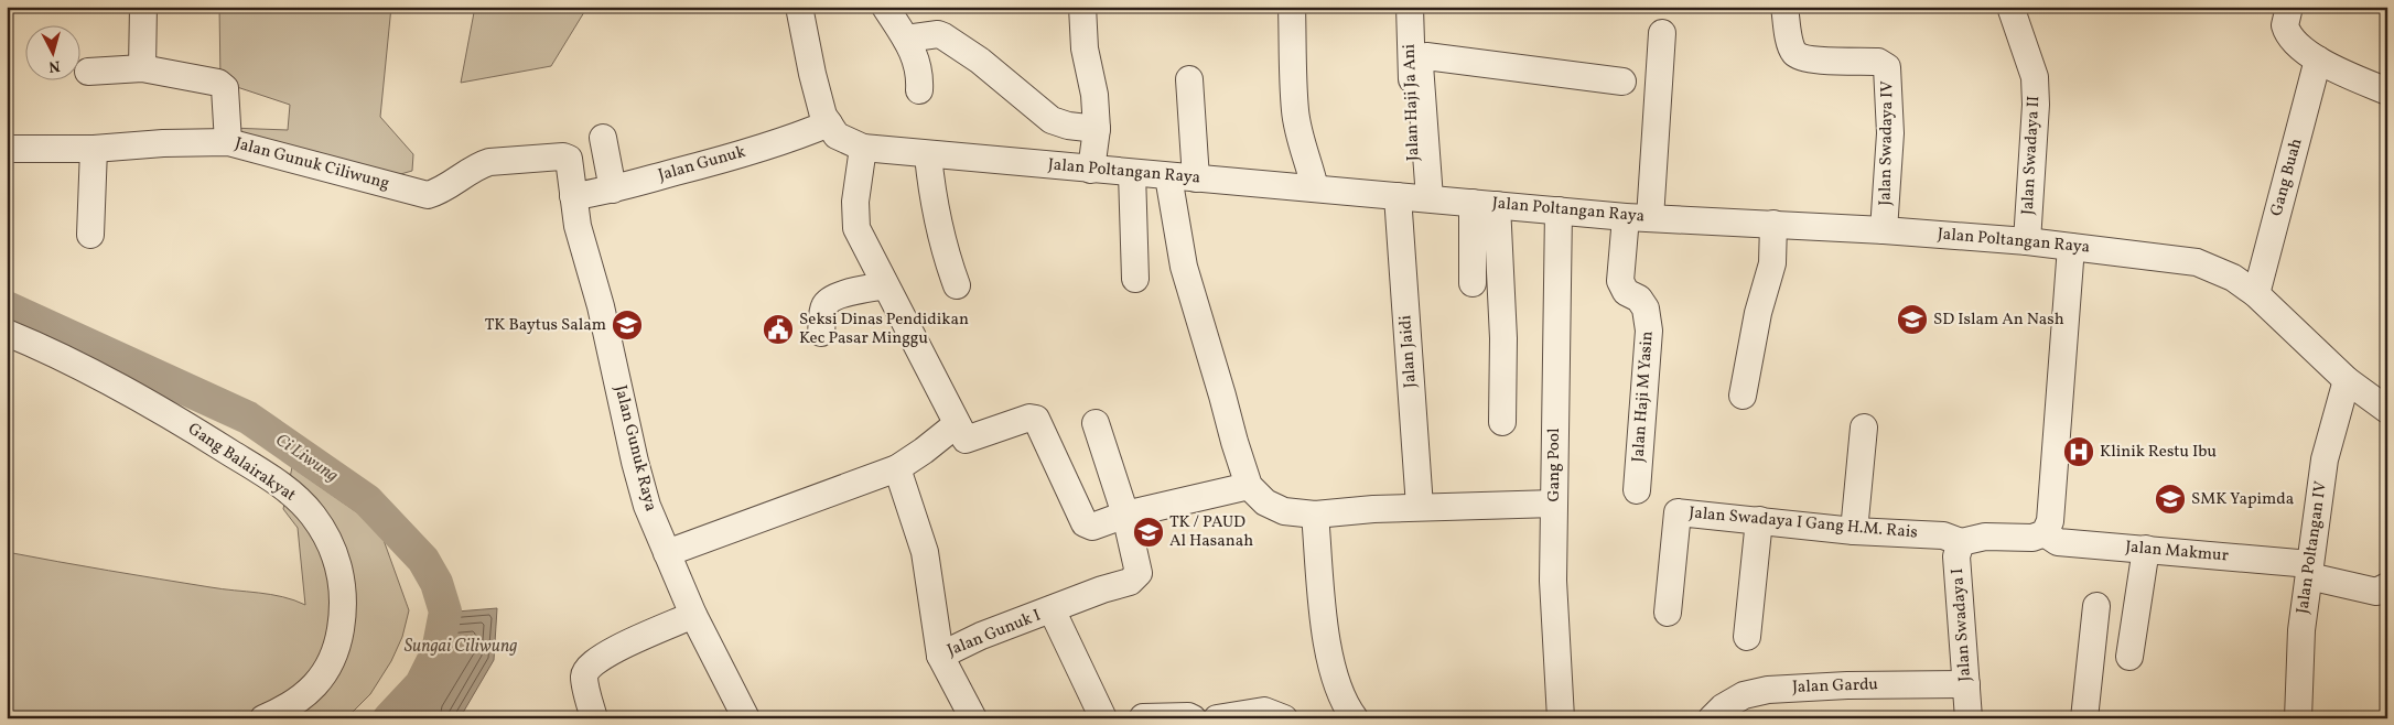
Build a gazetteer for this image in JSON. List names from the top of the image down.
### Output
{
  "streets": {
    "street": [
      "Jalan Haji Ja Ani",
      "Jalan Swadaya IV",
      "Jalan Swadaya II",
      "Jalan Gunuk Ciliwung",
      "Jalan Gunuk",
      "Jalan Poltangan Raya",
      "Gang Buah",
      "Jalan Jaidi",
      "Jalan Haji M Yasin",
      "Jalan Gunuk Raya",
      "Gang Balairakyat",
      "Gang Pool",
      "Jalan Swadaya I Gang H.M. Rais",
      "Jalan Poltangan IV",
      "Jalan Makmur",
      "Jalan Swadaya I",
      "Jalan Gunuk I",
      "Jalan Gardu"
    ]
  },
  "crossings": [
    ["Jalan Haji Ja Ani", "Jalan Poltangan Raya"],
    ["Jalan Haji Ja Ani", "Jalan Jaidi"],
    ["Jalan Swadaya IV", "Jalan Poltangan Raya"],
    ["Jalan Swadaya II", "Jalan Poltangan Raya"],
    ["Jalan Gunuk Ciliwung", "Jalan Gunuk"],
    ["Jalan Gunuk Ciliwung", "Jalan Gunuk Raya"],
    ["Jalan Gunuk", "Jalan Poltangan Raya"],
    ["Jalan Gunuk", "Jalan Gunuk Raya"],
    ["Jalan Poltangan Raya", "Gang Buah"],
    ["Jalan Poltangan Raya", "Jalan Jaidi"],
    ["Jalan Poltangan Raya", "Jalan Haji M Yasin"],
    ["Jalan Poltangan Raya", "Gang Pool"],
    ["Jalan Poltangan Raya", "Jalan Poltangan IV"],
    ["Jalan Swadaya I Gang H.M. Rais", "Jalan Swadaya I"],
    ["Jalan Poltangan IV", "Jalan Makmur"],
    ["Jalan Swadaya I", "Jalan Gardu"]
  ],
  "water": ["Ci Liwung", "Sungai Ciliwung"],
  "places": {
    "school or university": [
      "SD Islam An Nash",
      "TK Baytus Salam",
      "SMK Yapimda",
      "TK / PAUD Al Hasanah"
    ],
    "public building": ["Seksi Dinas Pendidikan Kec Pasar Minggu"],
    "hospital": ["Klinik Restu Ibu"]
  },
  "north": "bottom"
}
